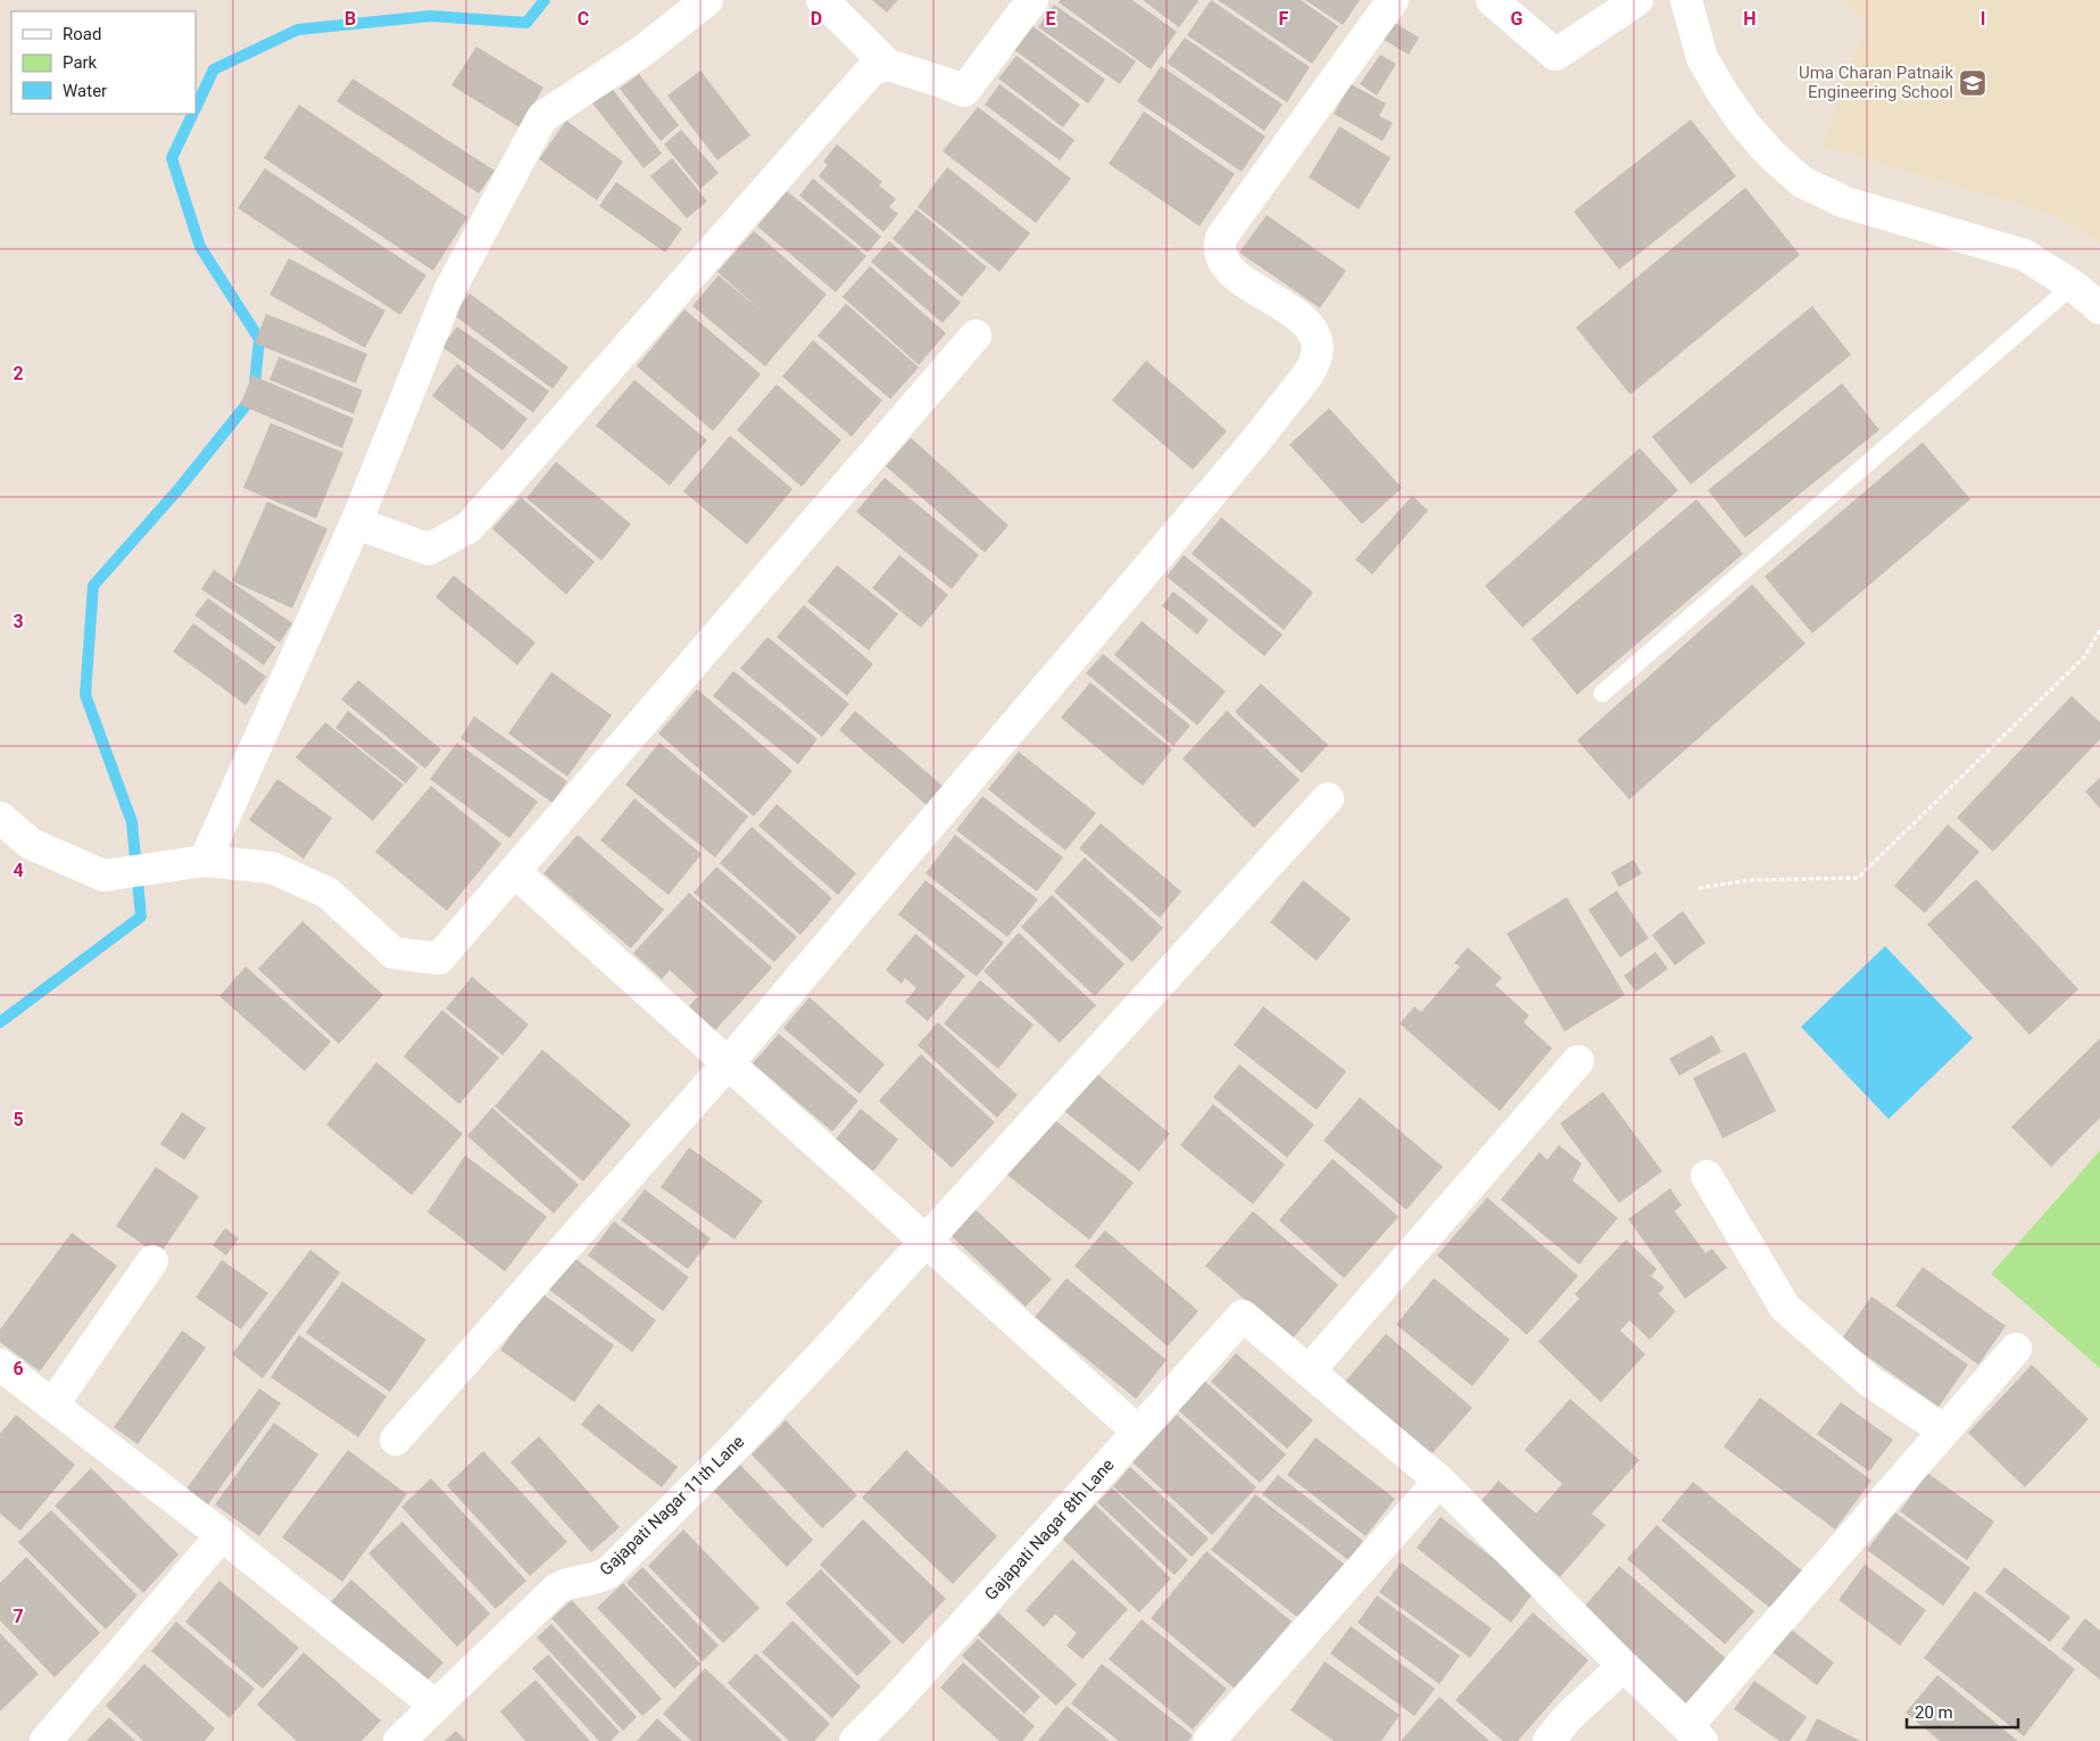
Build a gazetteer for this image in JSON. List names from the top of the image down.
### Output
{
  "streets": {
    "street": ["Gajapati Nagar 11th Lane", "Gajapati Nagar 8th Lane"]
  },
  "places": {
    "school or university": ["Uma Charan Patnaik Engineering School"]
  },
  "legend": ["Road", "Park", "Water"],
  "scale_bar": "20 m",
  "grid": {
    "columns": [
      "B",
      "C",
      "D",
      "E",
      "F",
      "G",
      "H",
      "I"
    ],
    "rows": [
      "2",
      "3",
      "4",
      "5",
      "6",
      "7"
    ]
  }
}
